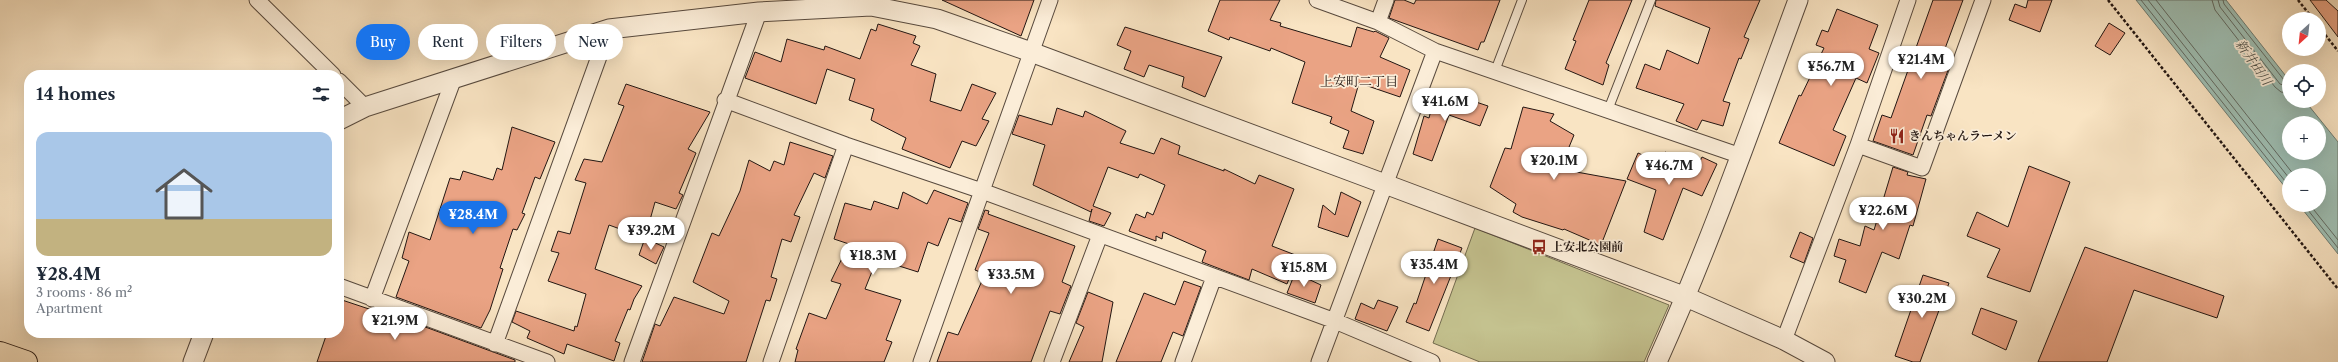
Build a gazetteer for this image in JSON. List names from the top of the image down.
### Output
{
  "districts": ["上安町二丁目"],
  "water": ["新井田川"],
  "places": {
    "restaurant": ["きんちゃんラーメン"],
    "bus stop": ["上安北公園前"]
  },
  "north": "bottom left",
  "page": {
    "map_buttons": ["+", "−"],
    "chip": [
      "Buy",
      "Rent",
      "Filters",
      "New"
    ],
    "price": [
      "¥21.4M",
      "¥56.7M",
      "¥41.6M",
      "¥20.1M",
      "¥46.7M",
      "¥22.6M",
      "¥28.4M",
      "¥39.2M",
      "¥18.3M",
      "¥35.4M",
      "¥15.8M",
      "¥33.5M",
      "¥30.2M",
      "¥21.9M"
    ],
    "heading": "14 homes",
    "list": [
      {
        "name": "¥28.4M",
        "note": "3 rooms · 86 m² · Apartment"
      }
    ]
  }
}
